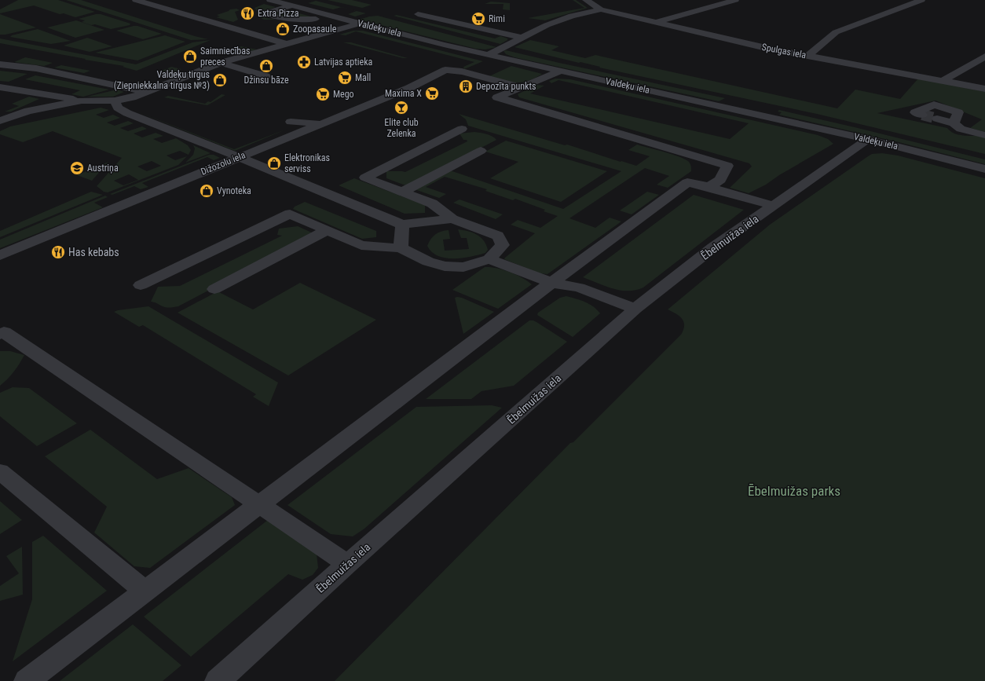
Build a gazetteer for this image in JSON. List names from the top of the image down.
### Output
{
  "streets": {
    "street": [
      "Valdeķu iela",
      "Spulgas iela",
      "Dižozolu iela",
      "Ēbelmuižas iela"
    ]
  },
  "crossings": [
    ["Valdeķu iela", "Ēbelmuižas iela"]
  ],
  "parks": ["Ēbelmuižas parks"],
  "places": {
    "restaurant": ["Extra Pizza", "Has kebabs"],
    "supermarket": [
      "Rimi",
      "Mall",
      "Maxima X",
      "Mego"
    ],
    "shop": [
      "Zoopasaule",
      "Saimniecības preces",
      "Džinsu bāze",
      "Valdeķu tirgus (Ziepniekkalna tirgus №3)",
      "Elektronikas serviss",
      "Vynoteka"
    ],
    "pharmacy": ["Latvijas aptieka"],
    "building": ["Depozīta punkts"],
    "bar": ["Elite club Zelenka"],
    "school or university": ["Austriņa"]
  }
}
